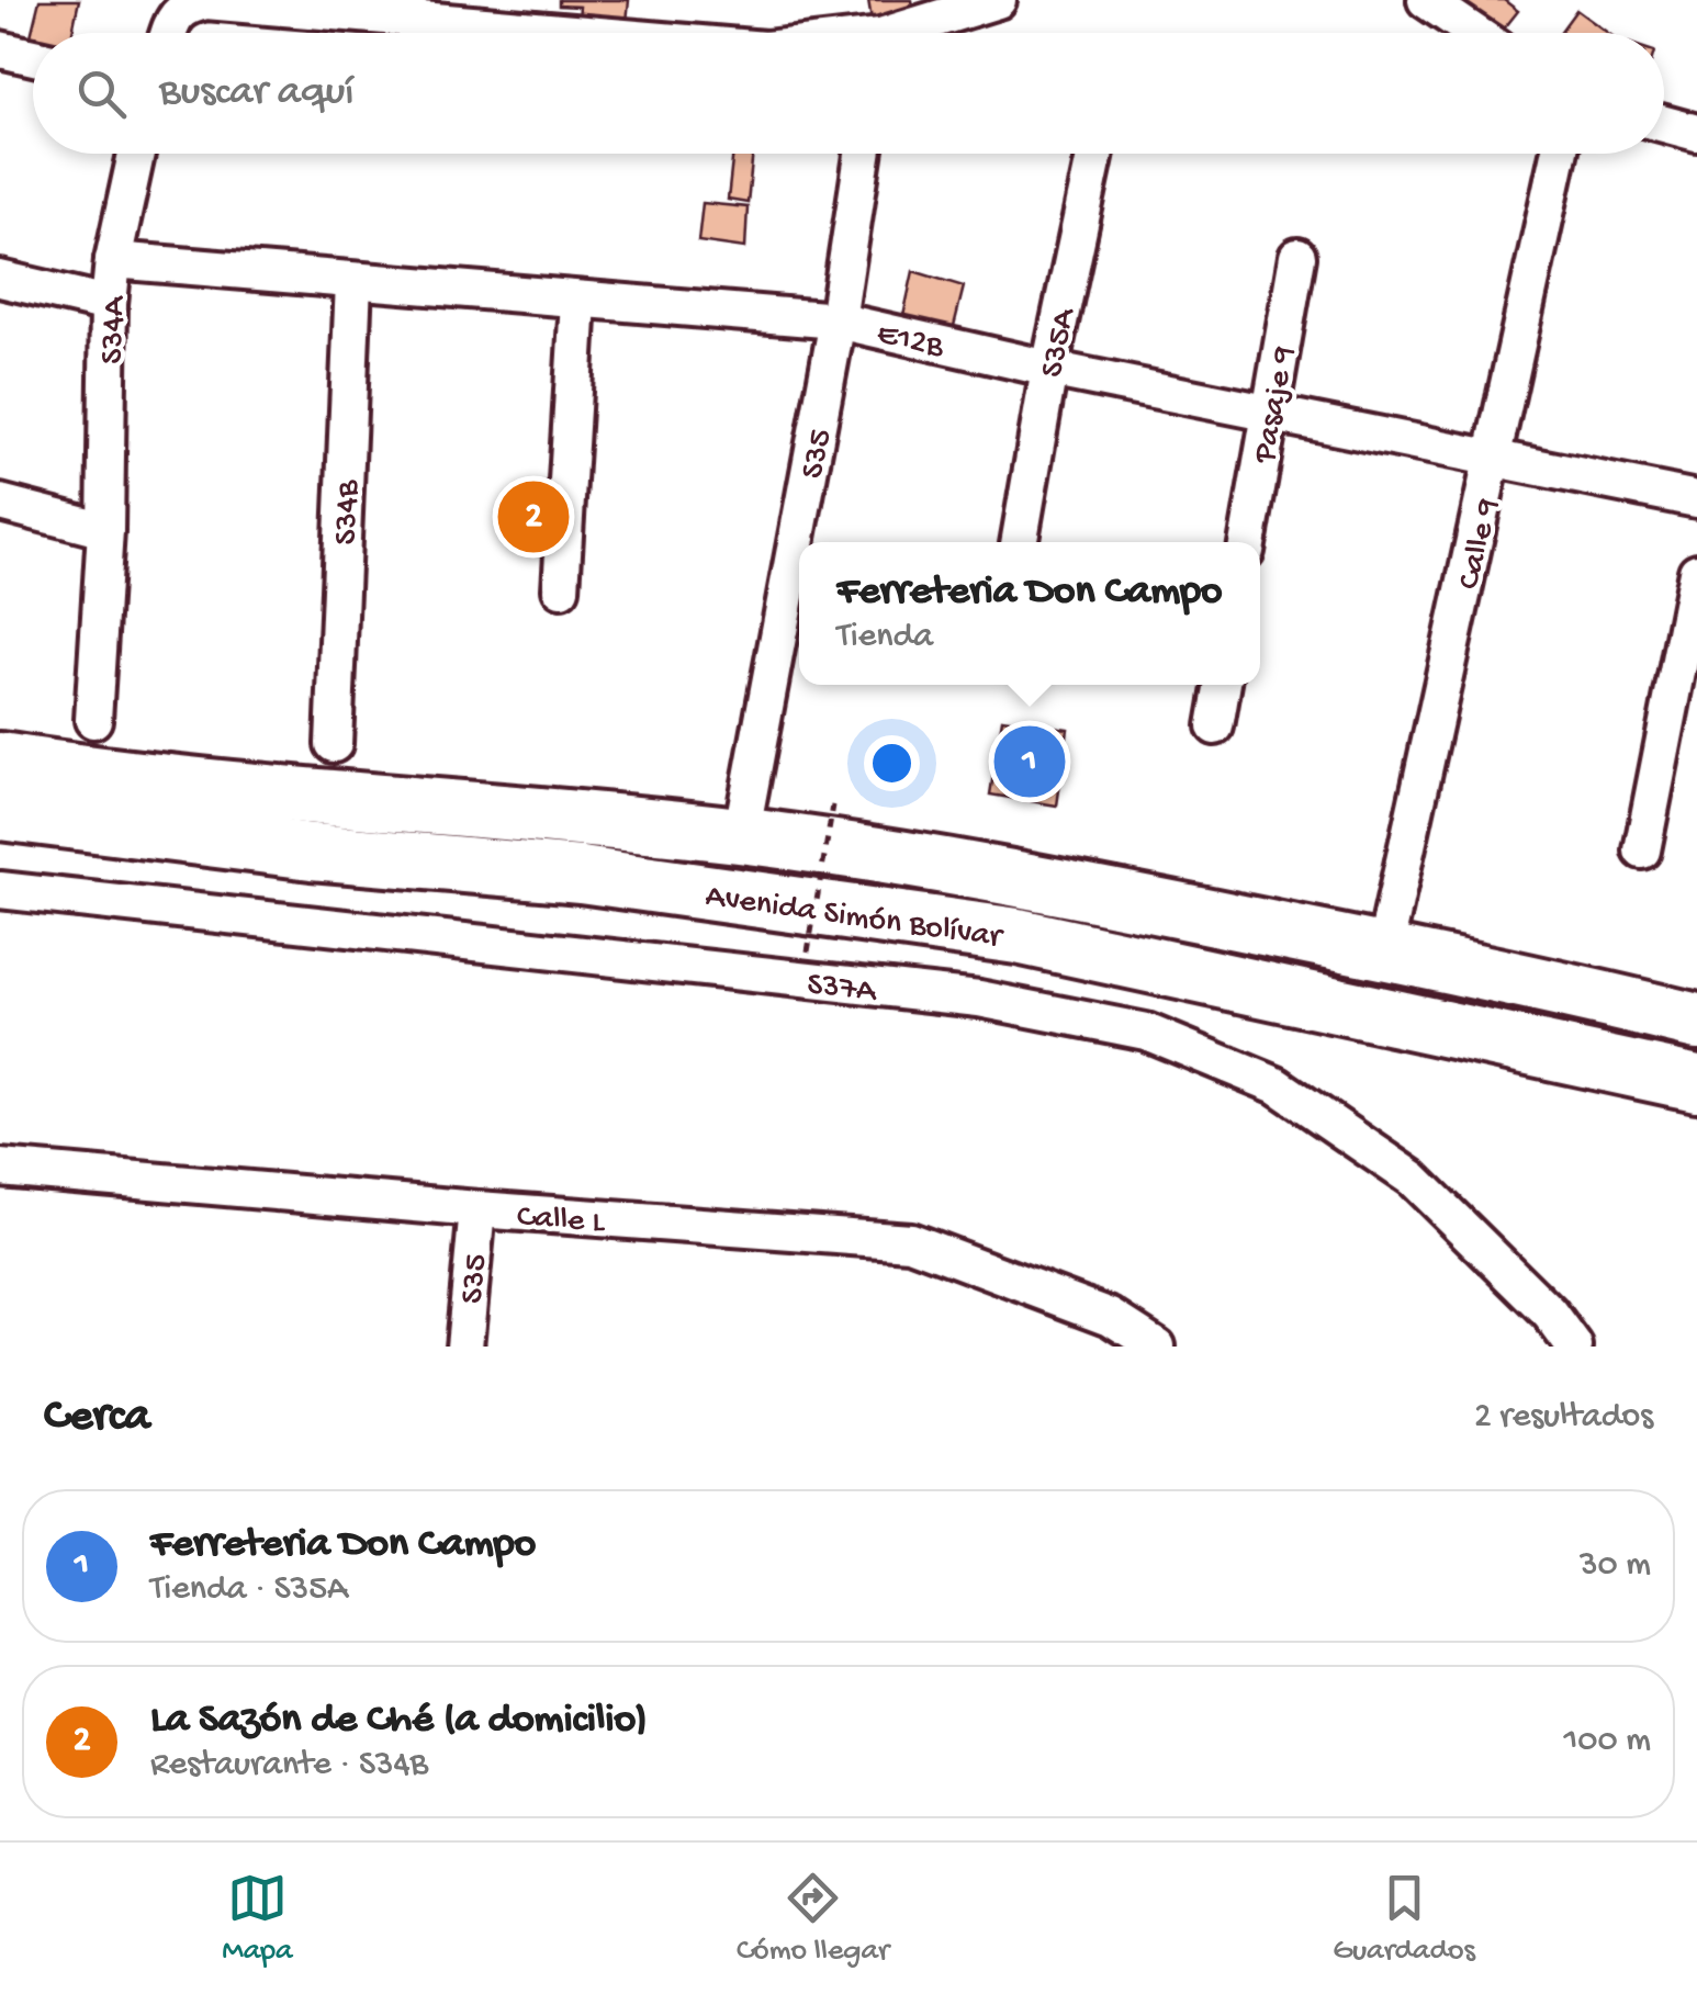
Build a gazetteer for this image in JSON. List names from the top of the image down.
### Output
{
  "streets": {
    "highway": ["Avenida Simón Bolívar"],
    "street": [
      "S34A",
      "E12B",
      "S35A",
      "Pasaje 9",
      "S35",
      "S34B",
      "Calle 9",
      "S37A",
      "Calle L"
    ]
  },
  "crossings": [
    ["S34A", "E12B"],
    ["E12B", "S35A"],
    ["E12B", "Pasaje 9"],
    ["E12B", "S35"],
    ["E12B", "S34B"],
    ["E12B", "Calle 9"],
    ["S35", "Avenida Simón Bolívar"],
    ["S35", "Calle L"],
    ["Calle 9", "Avenida Simón Bolívar"]
  ],
  "page": {
    "search": "Buscar aquí",
    "pins": ["2", "1"],
    "popup": ["Ferreteria Don Campo", "Tienda"],
    "heading": ["Cerca", "2 resultados"],
    "list": [
      {
        "mark": "1",
        "name": "Ferreteria Don Campo",
        "note": "Tienda · S35A",
        "value": "30 m"
      },
      {
        "mark": "2",
        "name": "La Sazón de Ché (a domicilio)",
        "note": "Restaurante · S34B",
        "value": "100 m"
      }
    ],
    "nav": ["Mapa", "Cómo llegar", "Guardados"]
  }
}
